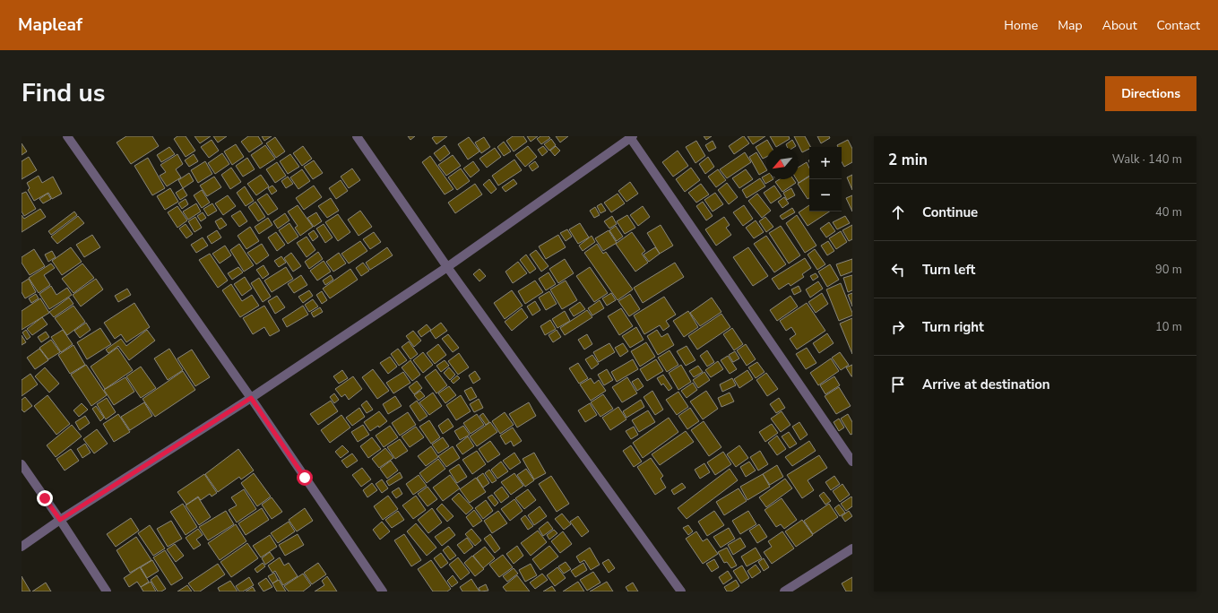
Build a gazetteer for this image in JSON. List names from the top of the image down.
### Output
{
  "north": "bottom left",
  "page": {
    "header": "Mapleaf",
    "nav": [
      "Home",
      "Map",
      "About",
      "Contact"
    ],
    "title": "Find us",
    "buttons": "Directions",
    "heading": ["2 min", "Walk · 140 m"],
    "map_buttons": ["+", "−"],
    "list": [
      ["Continue", "40 m"],
      ["Turn left", "90 m"],
      ["Turn right", "10 m"],
      "Arrive at destination"
    ]
  }
}
